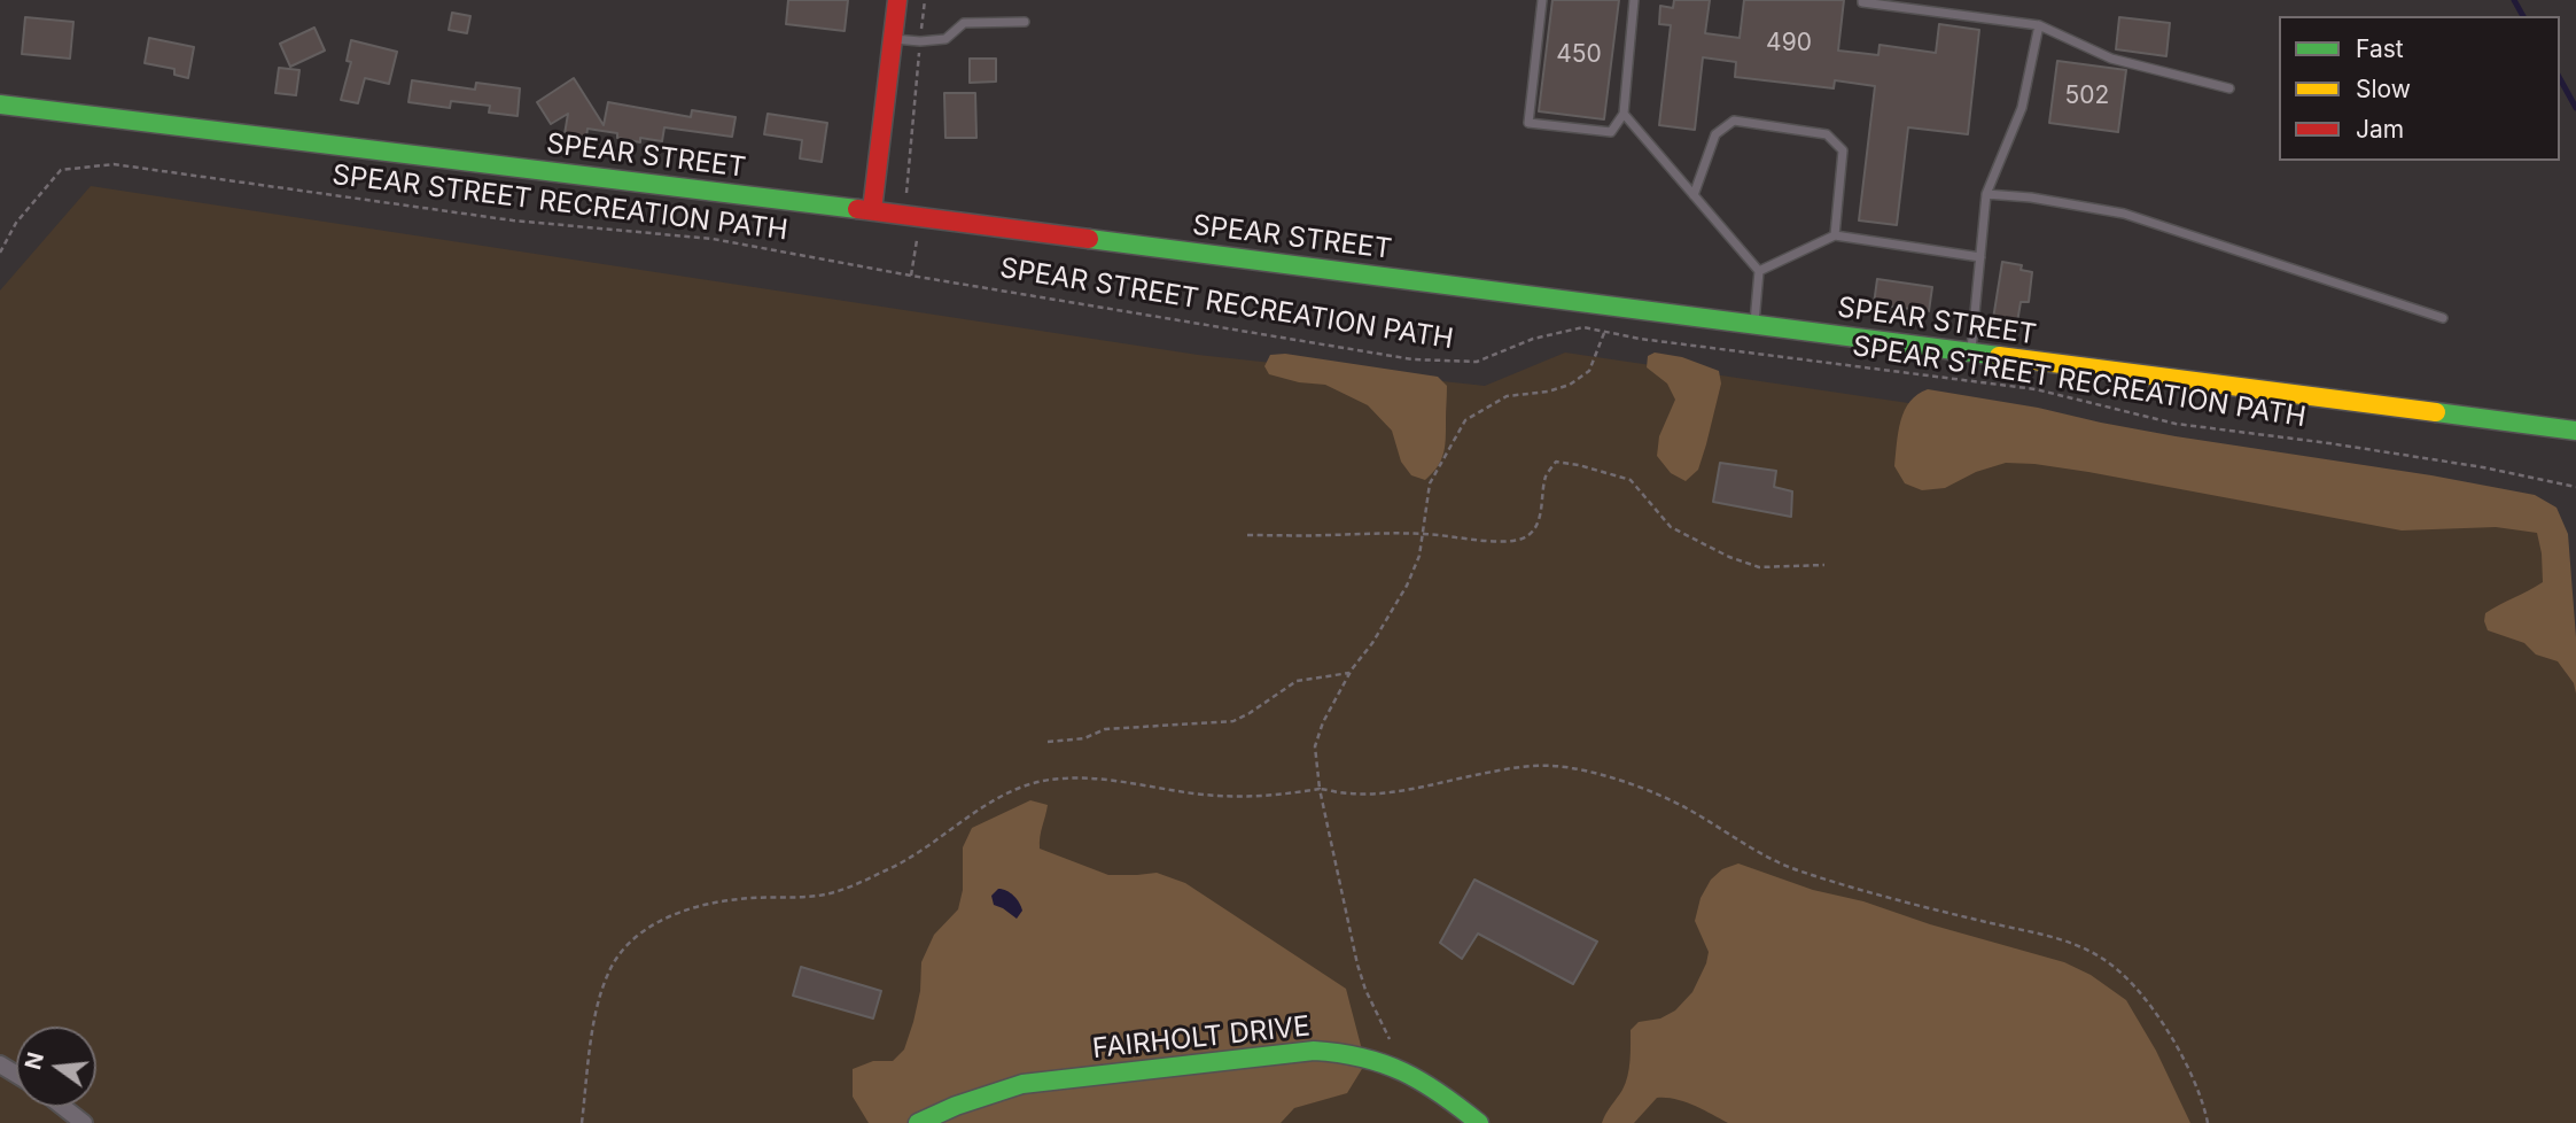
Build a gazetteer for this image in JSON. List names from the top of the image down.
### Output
{
  "streets": {
    "main road": ["SPEAR STREET", "FAIRHOLT DRIVE"],
    "path": ["SPEAR STREET RECREATION PATH"]
  },
  "house_numbers": ["490", "450", "502"],
  "legend": ["Fast", "Slow", "Jam"],
  "north": "left"
}
